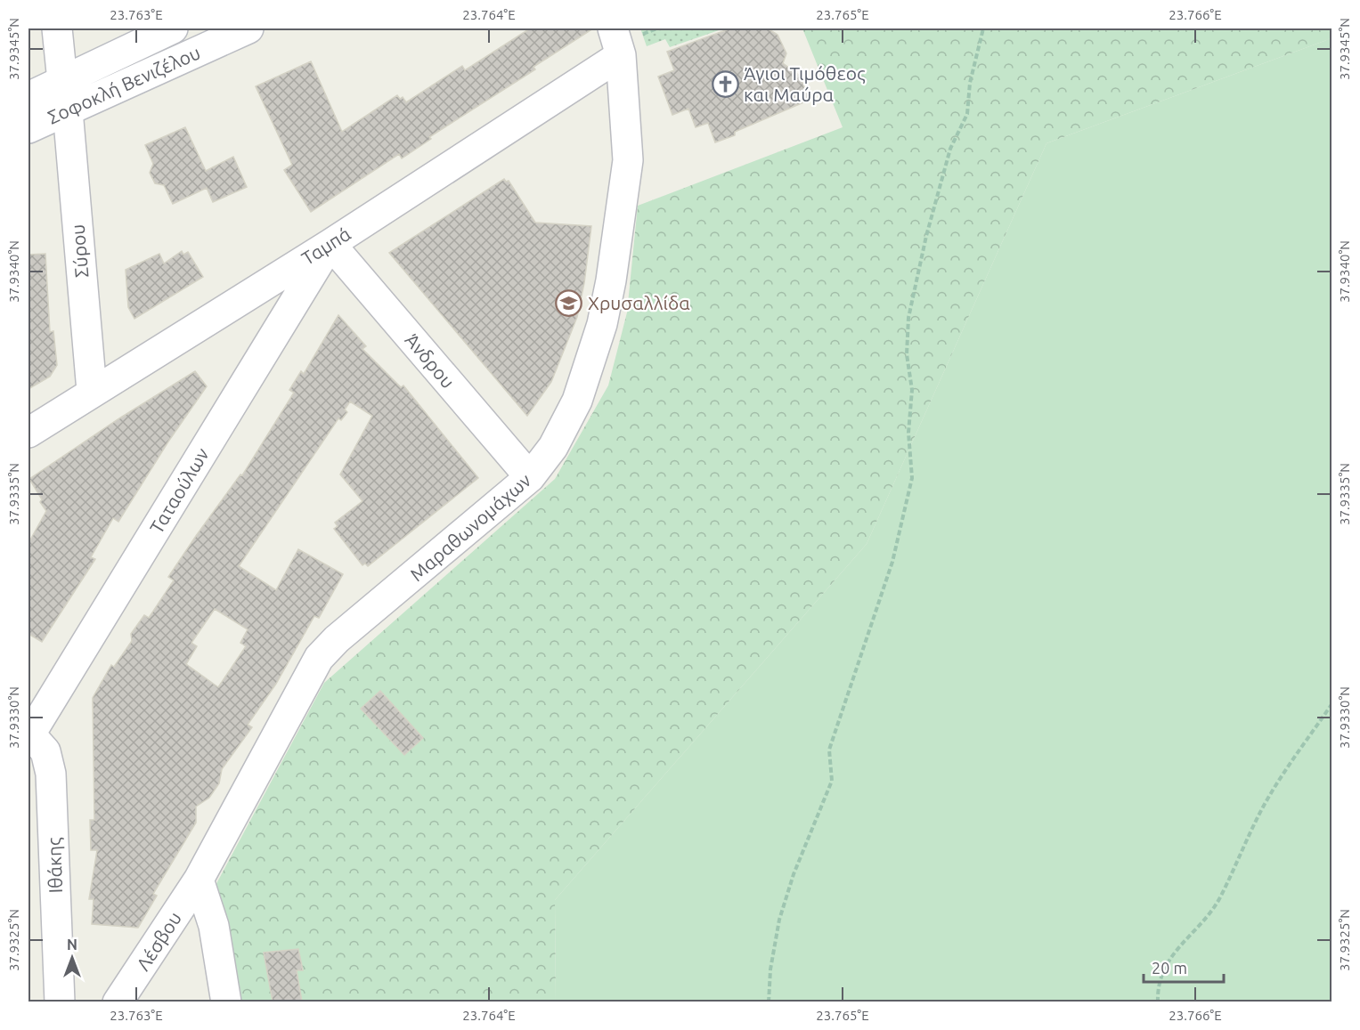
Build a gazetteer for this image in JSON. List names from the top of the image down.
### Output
{
  "streets": {
    "street": [
      "Σοφοκλή Βενιζέλου",
      "Ταμπά",
      "Σύρου",
      "Άνδρου",
      "Ταταούλων",
      "Μαραθωνομάχων",
      "Ιθάκης",
      "Λέσβου"
    ]
  },
  "crossings": [
    ["Σοφοκλή Βενιζέλου", "Σύρου"],
    ["Ταμπά", "Σύρου"],
    ["Ταμπά", "Άνδρου"],
    ["Ταμπά", "Ταταούλων"],
    ["Ταμπά", "Μαραθωνομάχων"],
    ["Άνδρου", "Ταταούλων"],
    ["Άνδρου", "Μαραθωνομάχων"],
    ["Ταταούλων", "Ιθάκης"],
    ["Μαραθωνομάχων", "Λέσβου"]
  ],
  "places": {
    "church": ["Άγιοι Τιμόθεος και Μαύρα"],
    "school or university": ["Χρυσαλλίδα"]
  },
  "scale_bar": "20 m",
  "north": "top",
  "coordinates": [
    "23.763°E",
    "23.764°E",
    "23.765°E",
    "23.766°E",
    "37.9345°N",
    "37.9340°N",
    "37.9335°N",
    "37.9330°N",
    "37.9325°N"
  ]
}
